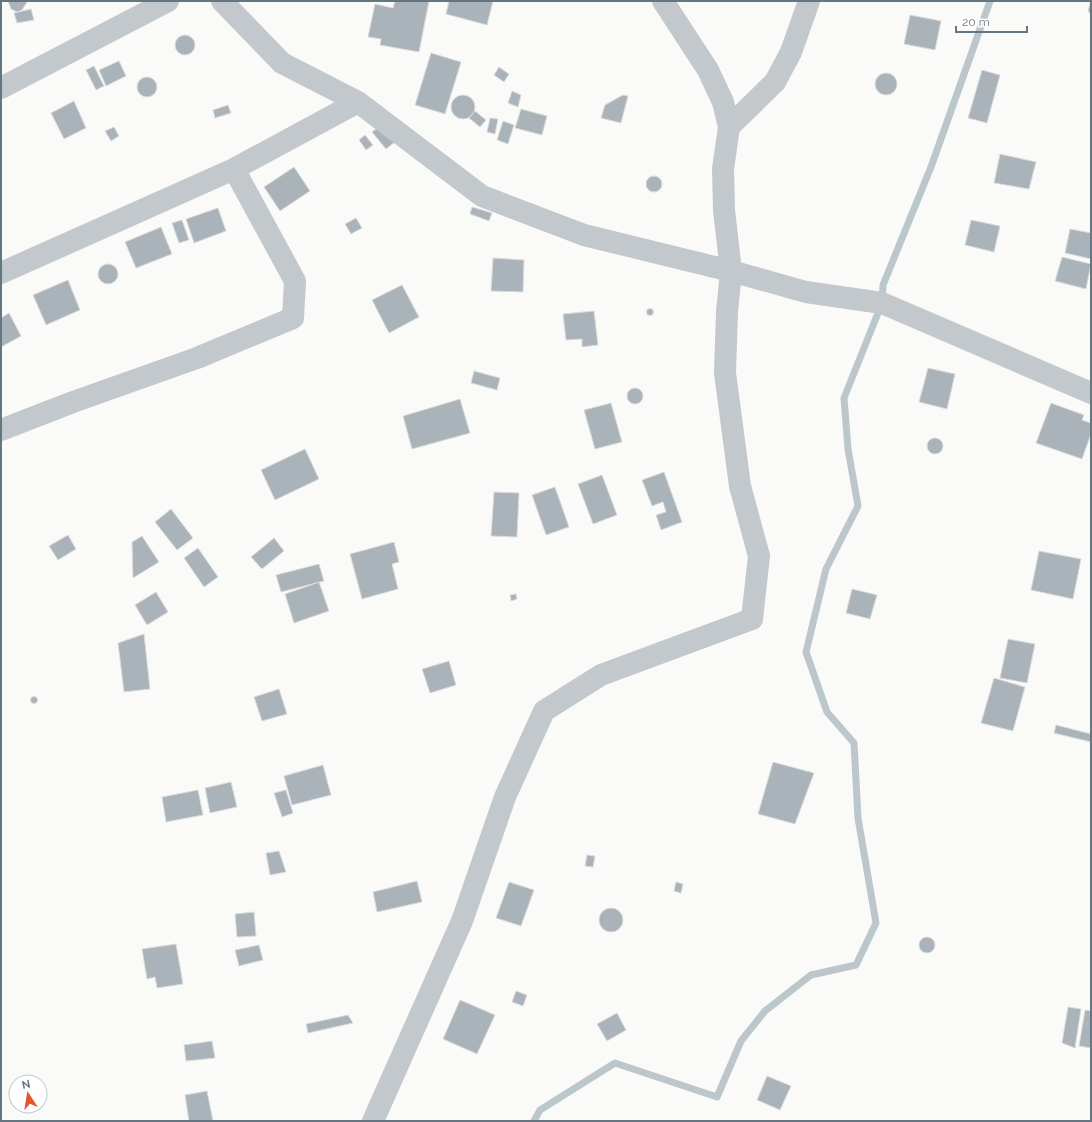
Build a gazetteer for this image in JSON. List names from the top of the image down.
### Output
{
  "scale_bar": "20 m",
  "north": "top"
}
